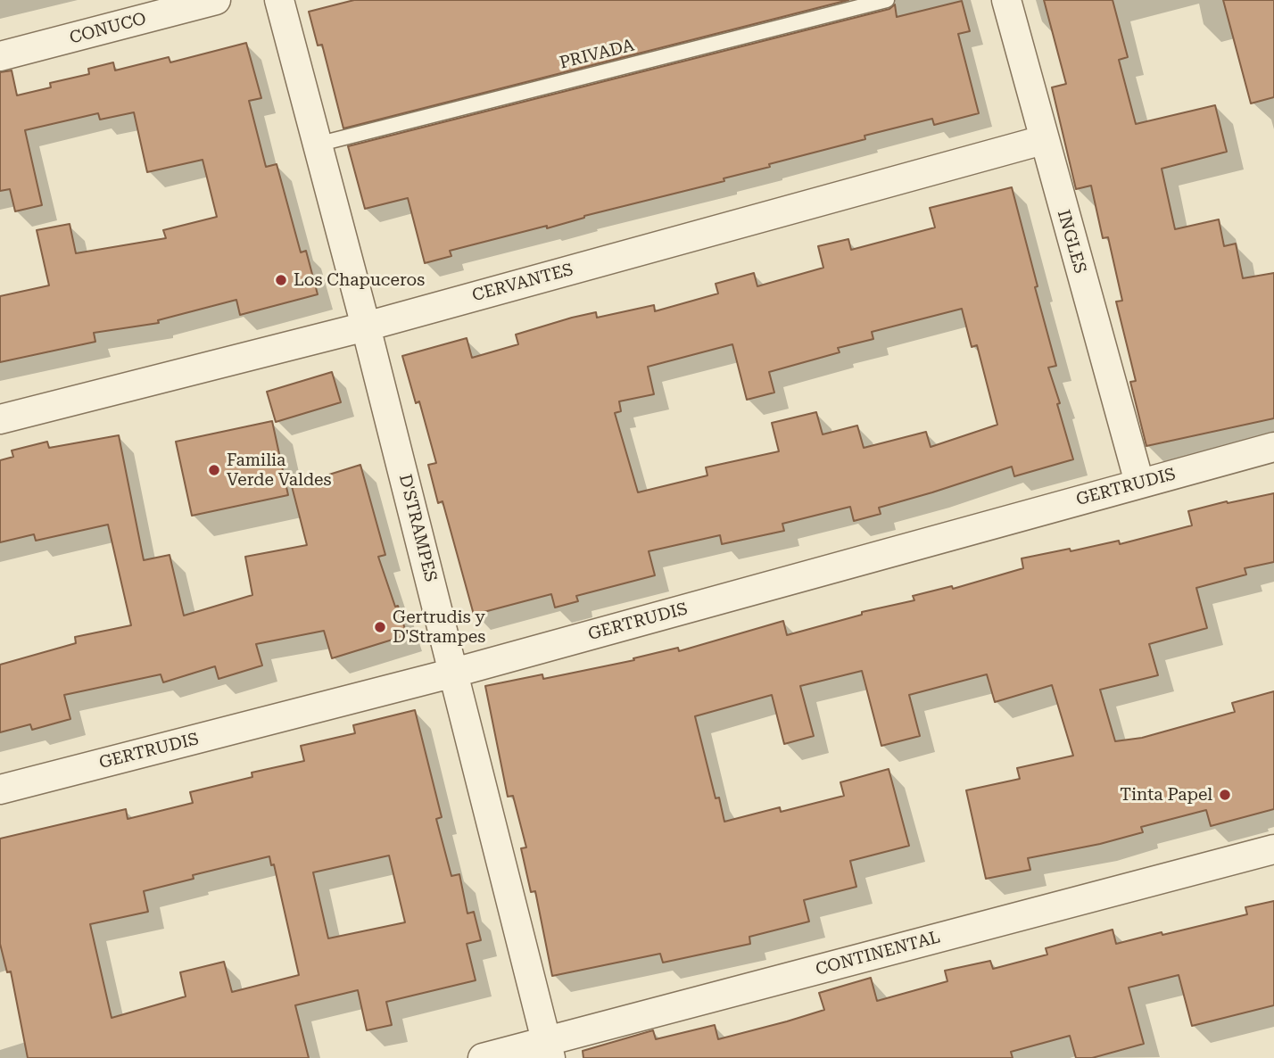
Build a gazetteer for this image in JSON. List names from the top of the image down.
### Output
{
  "streets": {
    "street": [
      "CONUCO",
      "INGLES",
      "CERVANTES",
      "GERTRUDIS",
      "D'STRAMPES",
      "CONTINENTAL"
    ],
    "lane": ["PRIVADA"]
  },
  "crossings": [
    ["PRIVADA", "D'STRAMPES"],
    ["INGLES", "CERVANTES"],
    ["INGLES", "GERTRUDIS"],
    ["CERVANTES", "D'STRAMPES"],
    ["GERTRUDIS", "D'STRAMPES"],
    ["D'STRAMPES", "CONTINENTAL"]
  ],
  "places": [
    "Los Chapuceros",
    "Familia Verde Valdes",
    "Gertrudis y D'Strampes",
    "Tinta Papel"
  ]
}
